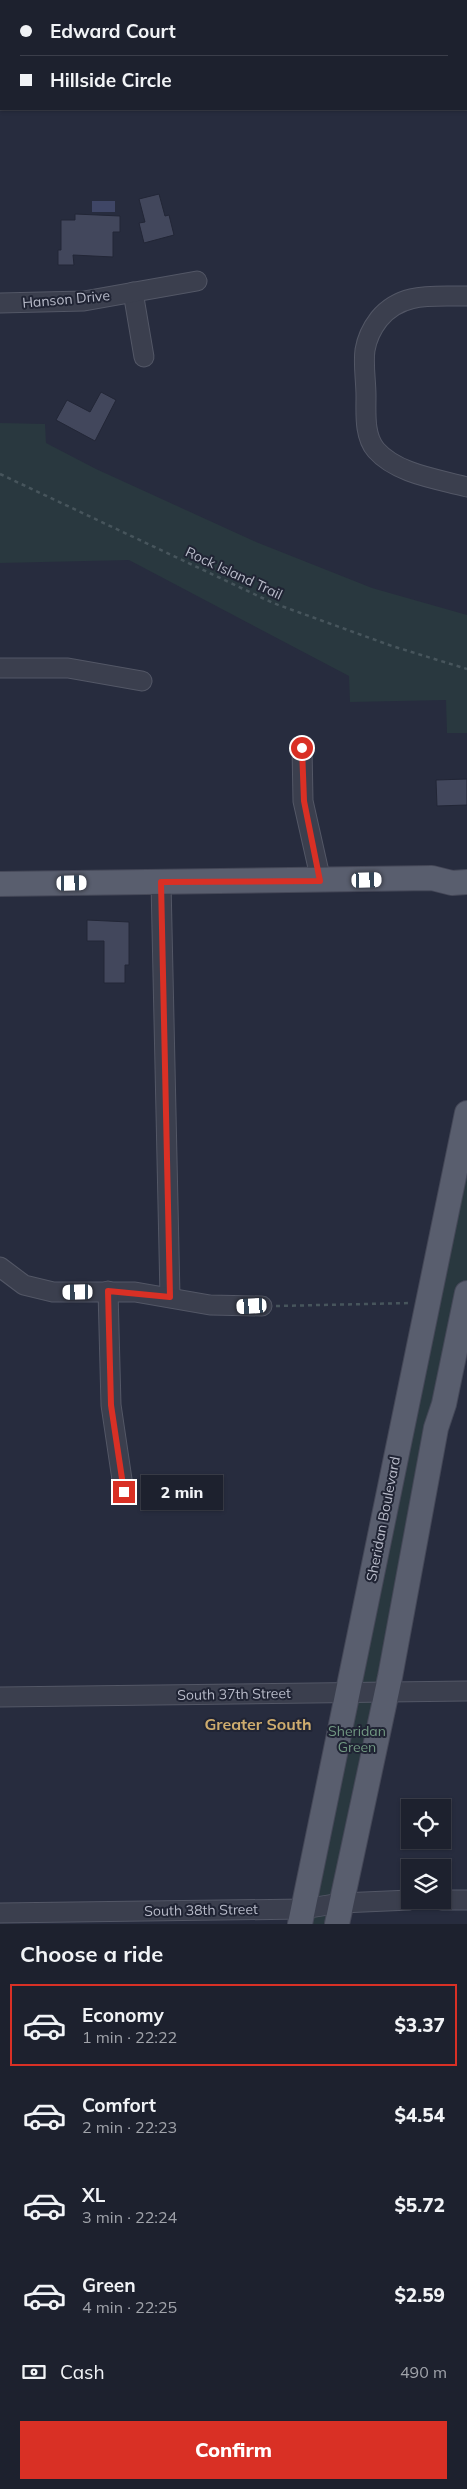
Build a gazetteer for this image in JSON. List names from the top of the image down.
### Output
{
  "streets": {
    "main road": ["Sheridan Boulevard"],
    "street": ["Hanson Drive", "South 37th Street", "South 38th Street"],
    "path": ["Rock Island Trail"]
  },
  "crossings": [
    ["Sheridan Boulevard", "South 37th Street"],
    ["Sheridan Boulevard", "South 38th Street"]
  ],
  "districts": ["Greater South"],
  "parks": ["Sheridan Green"],
  "page": {
    "banner": ["Edward Court", "Hillside Circle"],
    "bubble": "2 min",
    "heading": "Choose a ride",
    "list": [
      {
        "name": "Economy",
        "note": "1 min · 22:22",
        "value": "$3.37"
      },
      {
        "name": "Comfort",
        "note": "2 min · 22:23",
        "value": "$4.54"
      },
      {
        "name": "XL",
        "note": "3 min · 22:24",
        "value": "$5.72"
      },
      {
        "name": "Green",
        "note": "4 min · 22:25",
        "value": "$2.59"
      }
    ],
    "pay": ["Cash", "490 m"],
    "buttons": "Confirm"
  }
}
